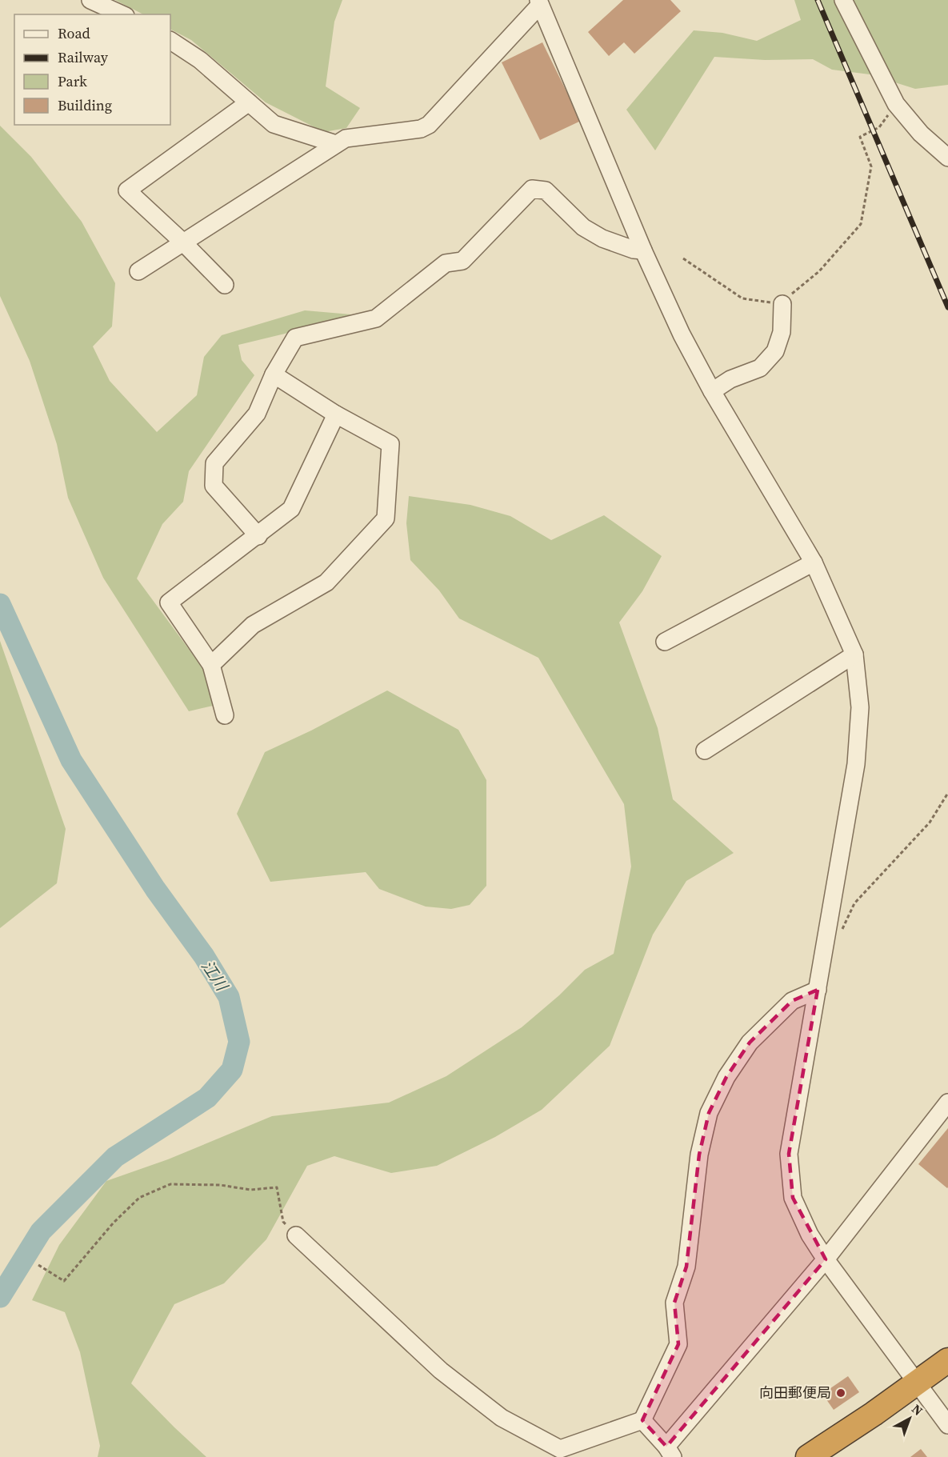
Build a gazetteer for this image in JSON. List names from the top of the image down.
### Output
{
  "water": ["江川"],
  "places": ["向田郵便局"],
  "legend": [
    "Road",
    "Railway",
    "Park",
    "Building"
  ],
  "north": "top right"
}
